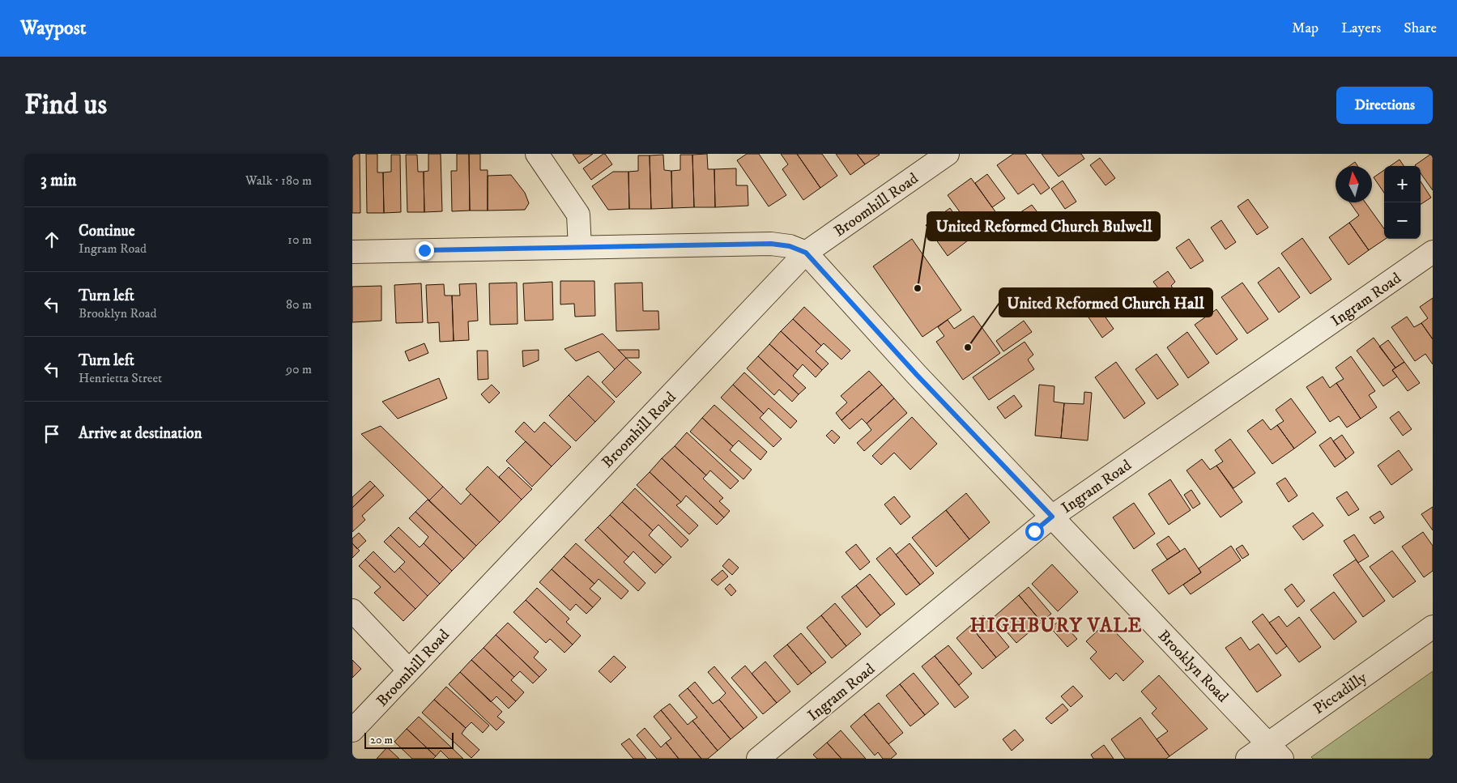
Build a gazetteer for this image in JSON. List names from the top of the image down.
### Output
{
  "streets": {
    "street": [
      "Broomhill Road",
      "Ingram Road",
      "Brooklyn Road",
      "Piccadilly"
    ]
  },
  "crossings": [
    ["Broomhill Road", "Brooklyn Road"],
    ["Ingram Road", "Brooklyn Road"],
    ["Brooklyn Road", "Piccadilly"]
  ],
  "districts": ["HIGHBURY VALE"],
  "places": ["United Reformed Church Bulwell", "United Reformed Church Hall"],
  "scale_bar": "20 m",
  "north": "top",
  "page": {
    "header": "Waypost",
    "nav": ["Map", "Layers", "Share"],
    "buttons": "Directions",
    "title": "Find us",
    "heading": ["3 min", "Walk · 180 m"],
    "map_buttons": ["+", "−"],
    "list": [
      ["Continue", "Ingram Road", "10 m"],
      ["Turn left", "Brooklyn Road", "80 m"],
      ["Turn left", "Henrietta Street", "90 m"],
      "Arrive at destination"
    ],
    "scale": "20 m"
  }
}
